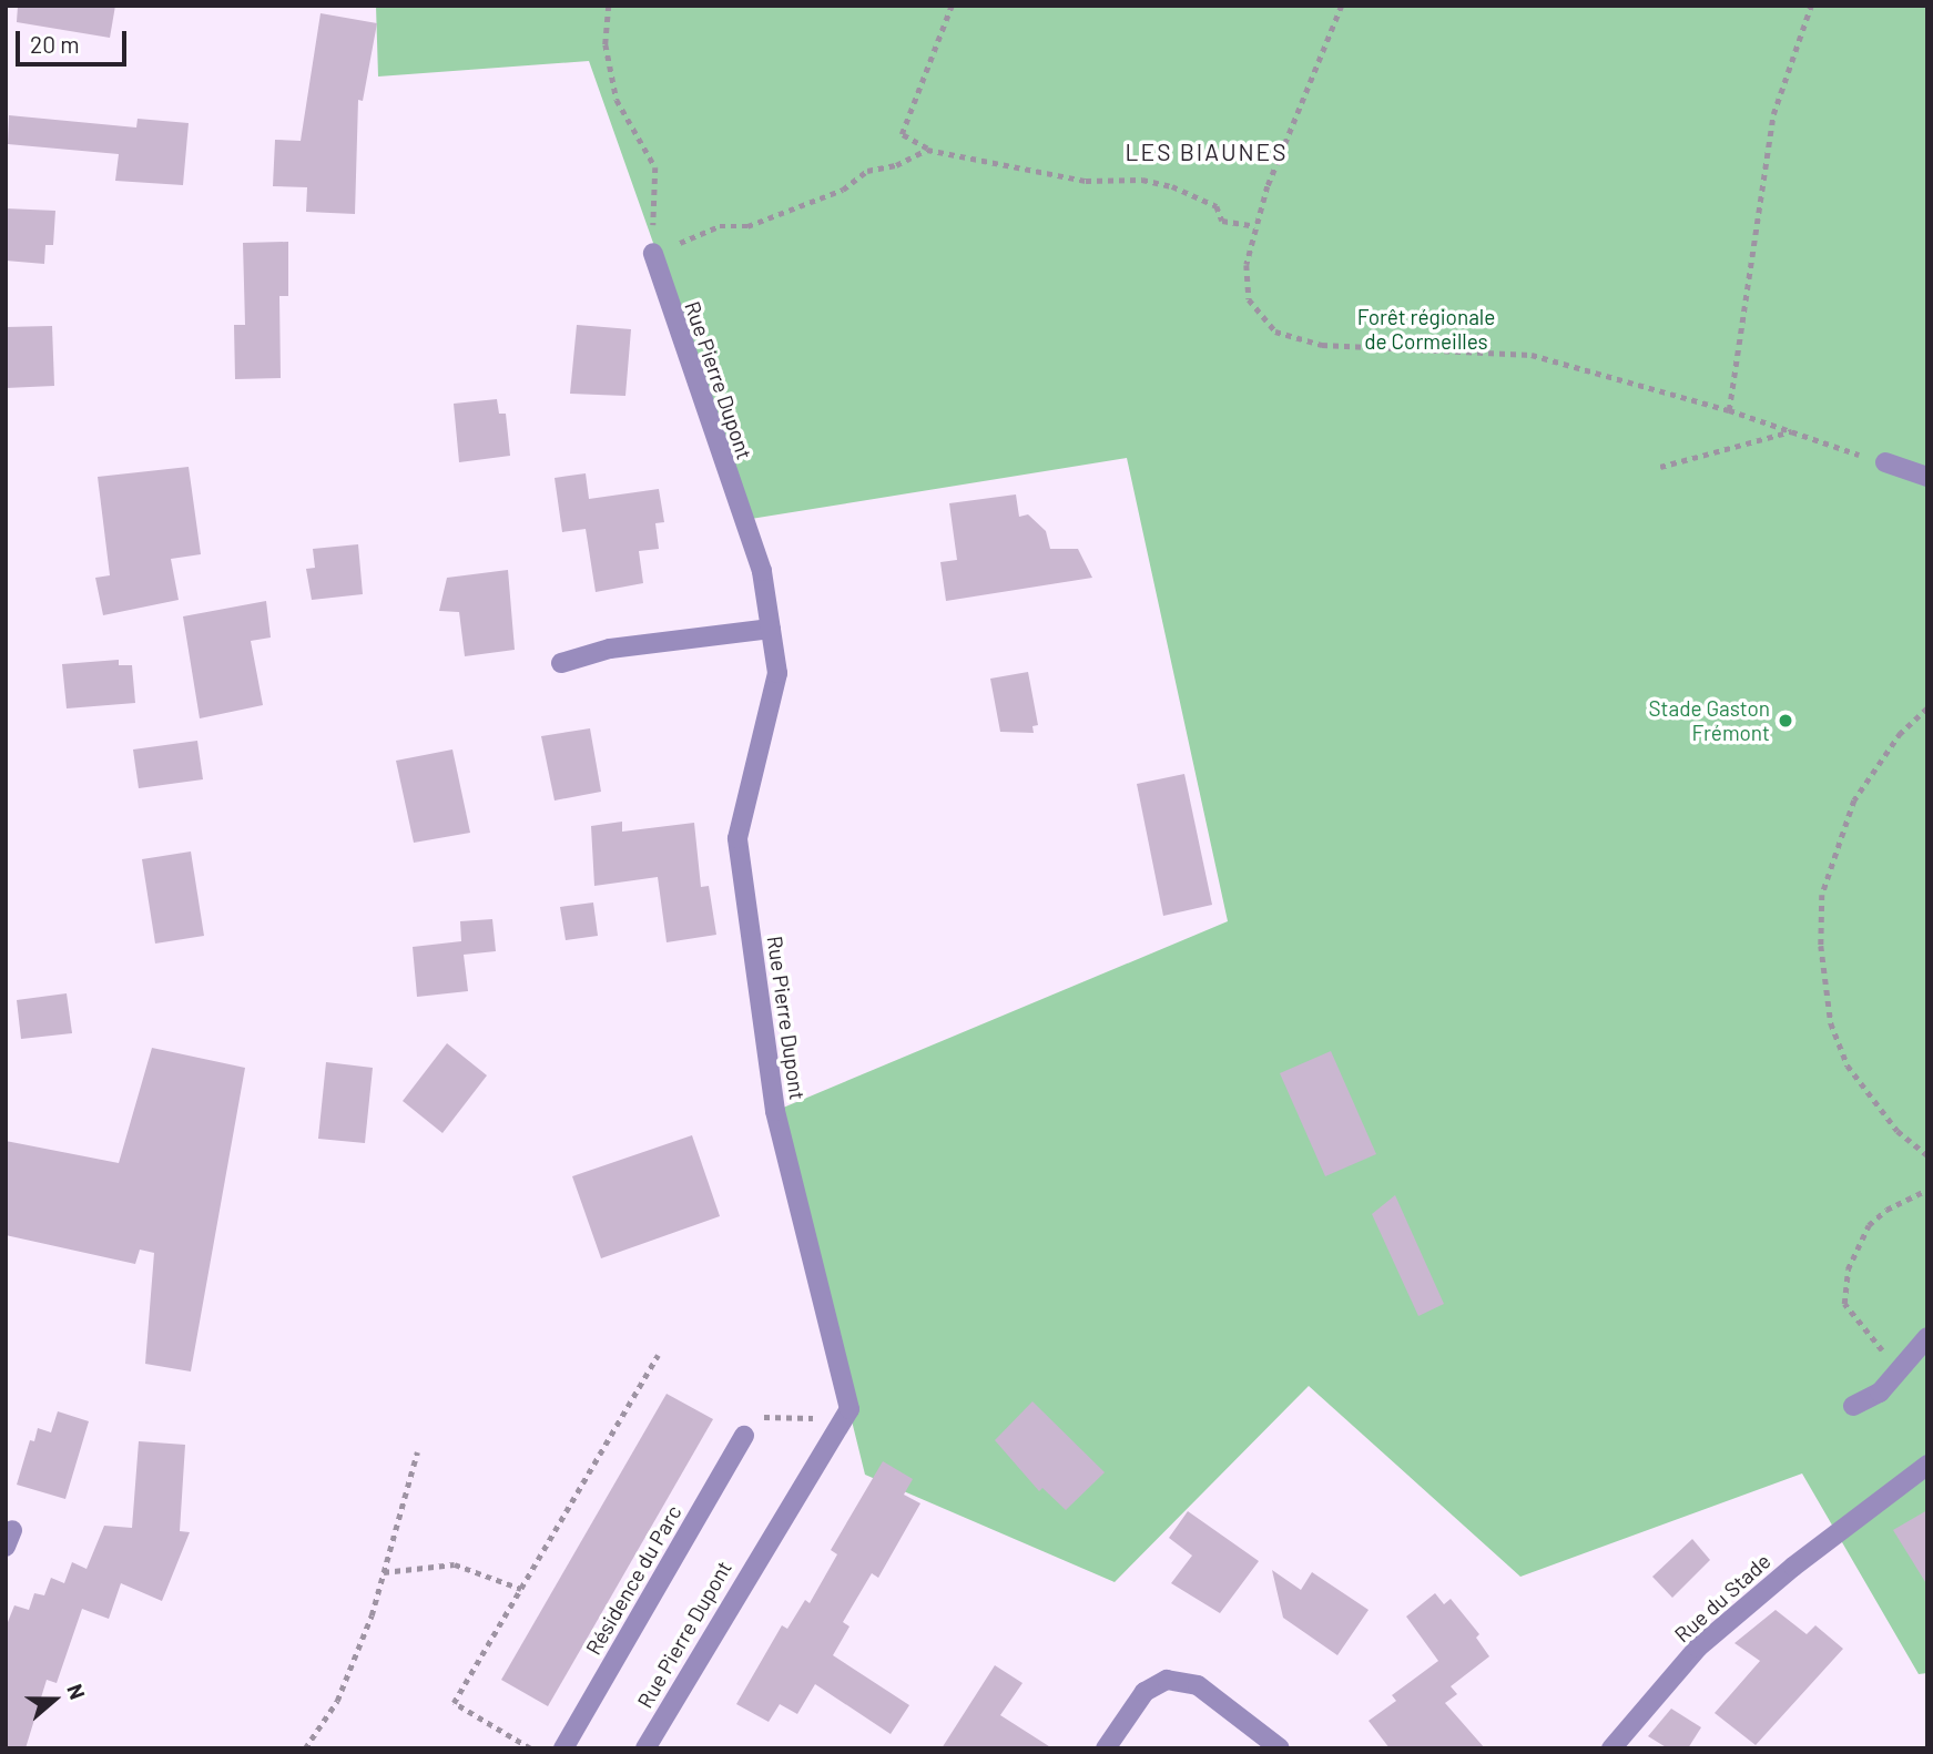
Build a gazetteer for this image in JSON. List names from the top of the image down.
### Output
{
  "streets": {
    "street": ["Rue Pierre Dupont", "Résidence du Parc", "Rue du Stade"]
  },
  "districts": ["LES BIAUNES"],
  "parks": ["Forêt régionale de Cormeilles"],
  "places": ["Stade Gaston Frémont"],
  "scale_bar": "20 m",
  "north": "right"
}
